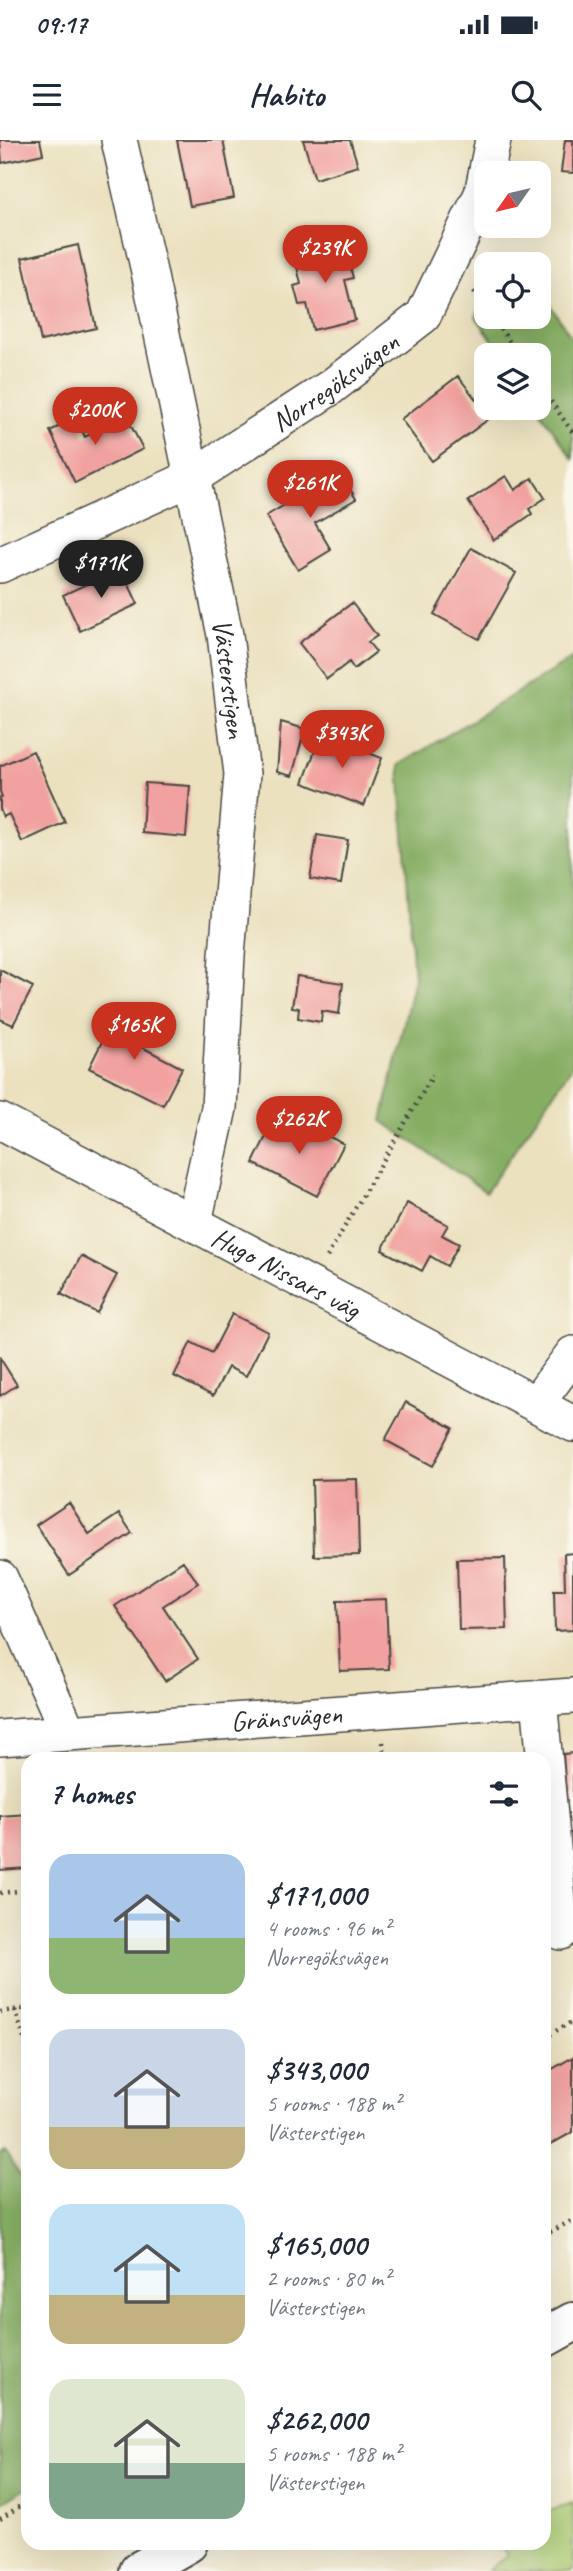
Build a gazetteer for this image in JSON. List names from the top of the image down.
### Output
{
  "streets": {
    "street": [
      "Norregöksvägen",
      "Västerstigen",
      "Hugo Nissars väg",
      "Gränsvägen"
    ]
  },
  "crossings": [
    ["Norregöksvägen", "Västerstigen"],
    ["Västerstigen", "Hugo Nissars väg"]
  ],
  "north": "bottom left",
  "page": {
    "status": "09:17",
    "header": "Habito",
    "price": [
      "$239K",
      "$200K",
      "$261K",
      "$171K",
      "$343K",
      "$165K",
      "$262K"
    ],
    "heading": "7 homes",
    "list": [
      {
        "name": "$171,000",
        "note": "4 rooms · 96 m² · Norregöksvägen"
      },
      {
        "name": "$343,000",
        "note": "5 rooms · 188 m² · Västerstigen"
      },
      {
        "name": "$165,000",
        "note": "2 rooms · 80 m² · Västerstigen"
      },
      {
        "name": "$262,000",
        "note": "5 rooms · 188 m² · Västerstigen"
      }
    ]
  }
}
